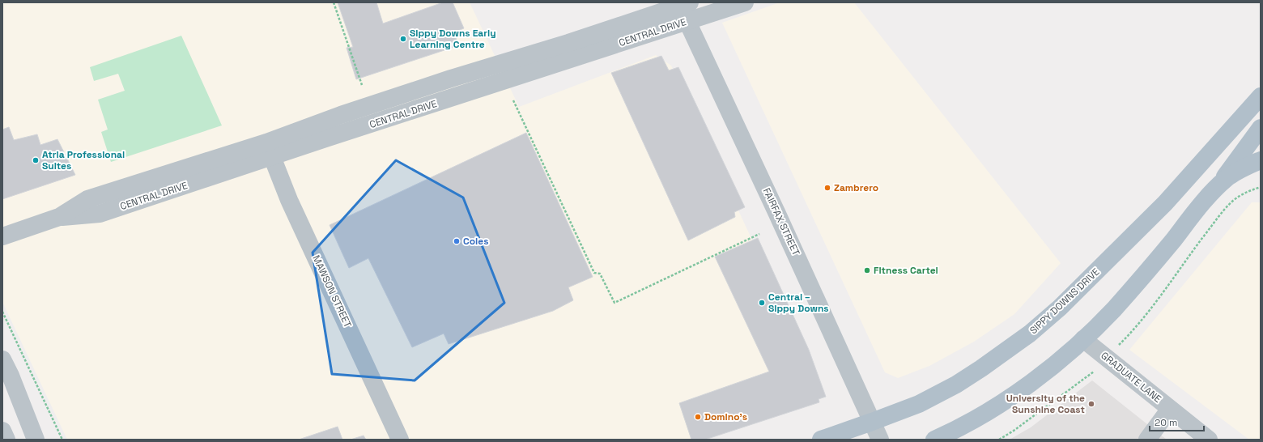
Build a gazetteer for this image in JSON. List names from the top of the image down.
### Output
{
  "streets": {
    "main road": ["SIPPY DOWNS DRIVE"],
    "street": [
      "CENTRAL DRIVE",
      "FAIRFAX STREET",
      "MAWSON STREET",
      "GRADUATE LANE"
    ]
  },
  "crossings": [
    ["CENTRAL DRIVE", "FAIRFAX STREET"],
    ["CENTRAL DRIVE", "MAWSON STREET"],
    ["FAIRFAX STREET", "SIPPY DOWNS DRIVE"]
  ],
  "places": [
    "Sippy Downs Early Learning Centre",
    "Atria Professional Suites",
    "Zambrero",
    "Coles",
    "Fitness Cartel",
    "Central – Sippy Downs",
    "University of the Sunshine Coast",
    "Domino's"
  ],
  "scale_bar": "20 m"
}
